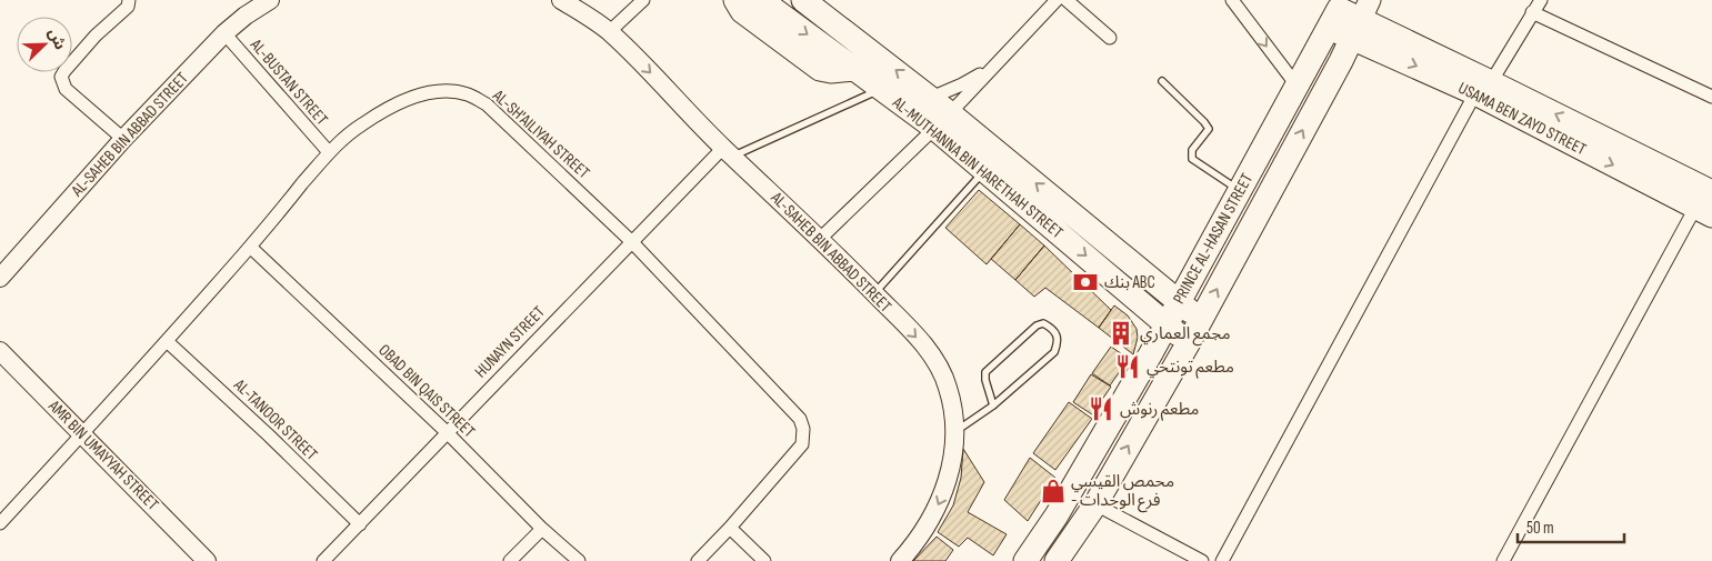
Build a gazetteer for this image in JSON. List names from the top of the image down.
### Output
{
  "streets": {
    "highway": ["USAMA BEN ZAYD STREET", "AL-MUTHANNA BIN HARETHAH STREET", "PRINCE AL-HASAN STREET"],
    "street": [
      "AL-BUSTAN STREET",
      "AL-SAHEB BIN ABBAD STREET",
      "AL-SH'AILIYAH STREET",
      "HUNAYN STREET",
      "OBAD BIN QAIS STREET",
      "AL-TANOOR STREET",
      "AMR BIN UMAYYAH STREET"
    ]
  },
  "crossings": [
    ["AL-BUSTAN STREET", "AL-SAHEB BIN ABBAD STREET"],
    ["AL-BUSTAN STREET", "AL-SH'AILIYAH STREET"],
    ["USAMA BEN ZAYD STREET", "PRINCE AL-HASAN STREET"],
    ["AL-SAHEB BIN ABBAD STREET", "HUNAYN STREET"],
    ["AL-SH'AILIYAH STREET", "HUNAYN STREET"],
    ["AL-SH'AILIYAH STREET", "OBAD BIN QAIS STREET"],
    ["AL-SH'AILIYAH STREET", "AL-TANOOR STREET"],
    ["AL-SH'AILIYAH STREET", "AMR BIN UMAYYAH STREET"],
    ["AL-MUTHANNA BIN HARETHAH STREET", "PRINCE AL-HASAN STREET"],
    ["HUNAYN STREET", "OBAD BIN QAIS STREET"],
    ["HUNAYN STREET", "AL-TANOOR STREET"]
  ],
  "one_way": ["AL-SAHEB BIN ABBAD STREET"],
  "places": {
    "bank": ["بنك ABC"],
    "building": ["مجمع العماري"],
    "restaurant": ["مطعم تونتحي", "مطعم رنوش"],
    "shop": ["محمص القيسي - فرع الوحدات"]
  },
  "scale_bar": "50 m",
  "north": "top right"
}
